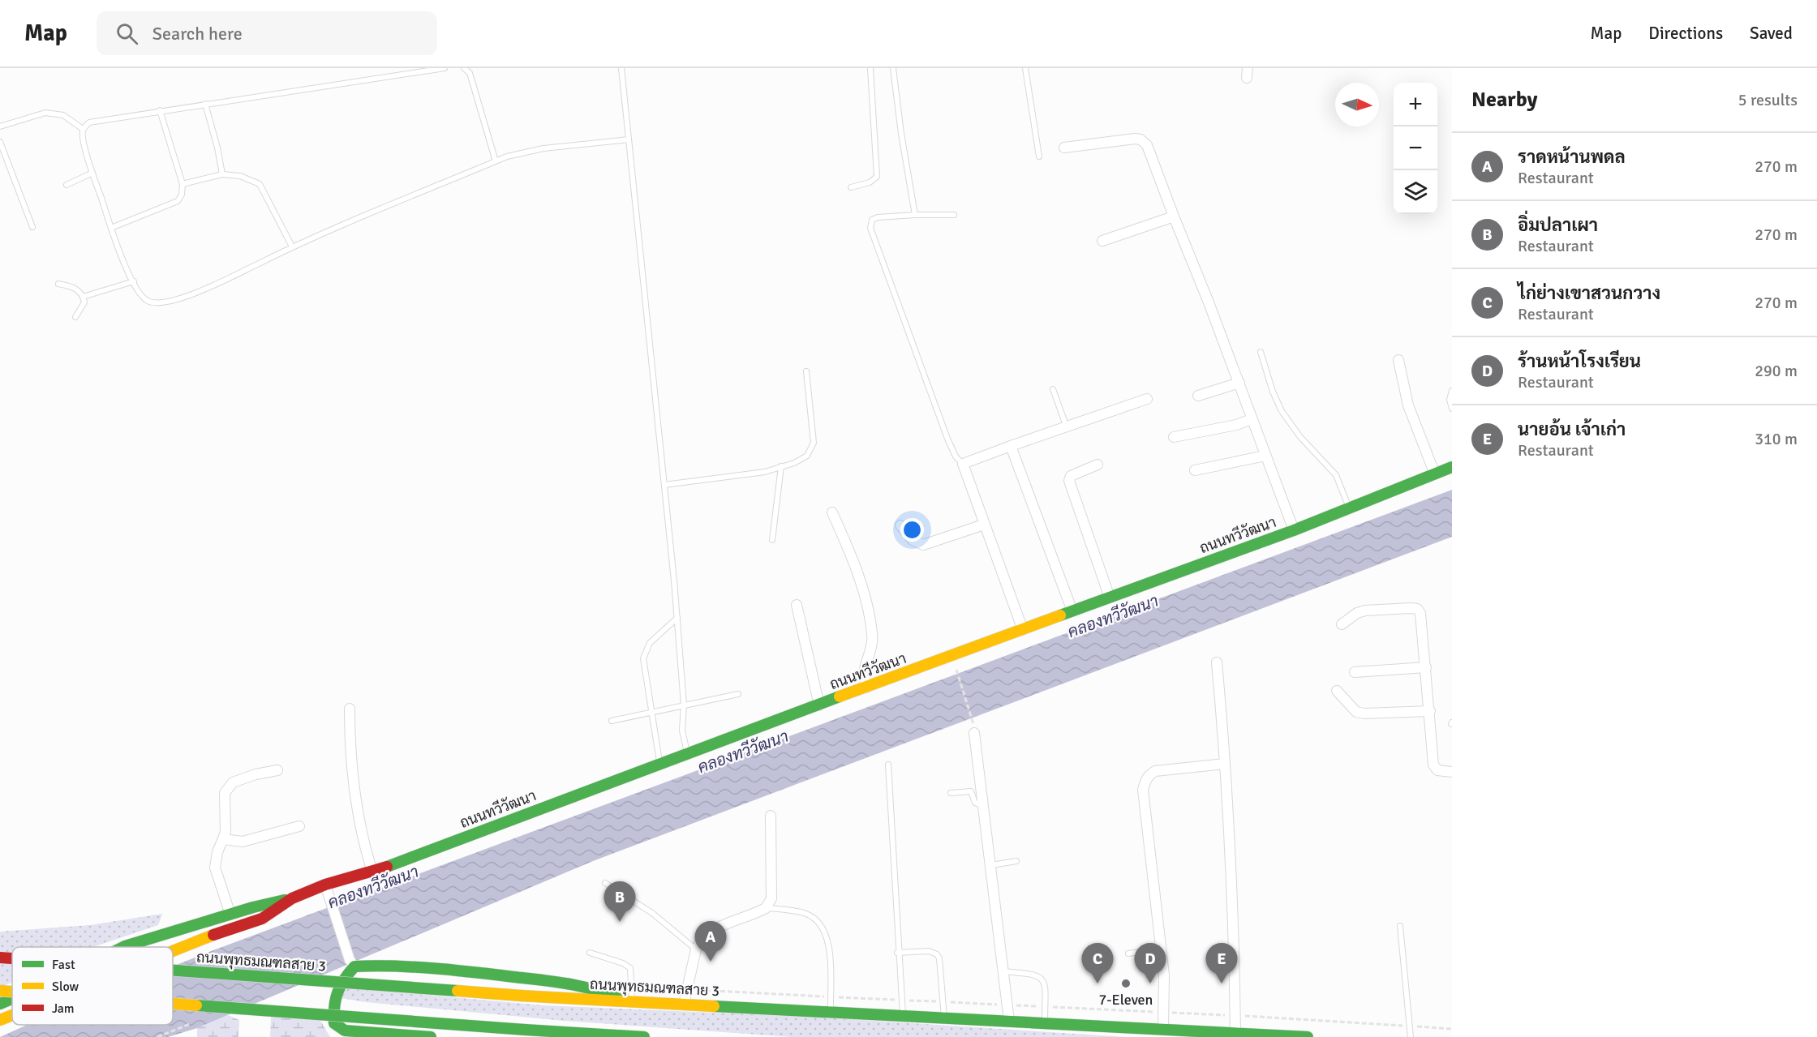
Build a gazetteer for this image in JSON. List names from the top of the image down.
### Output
{
  "streets": {
    "main road": ["ถนนทวีวัฒนา", "ถนนพุทธมณฑลสาย 3"]
  },
  "water": ["คลองทวีวัฒนา"],
  "places": ["7-Eleven"],
  "legend": ["Fast", "Slow", "Jam"],
  "north": "right",
  "page": {
    "header": "Map",
    "search": "Search here",
    "nav": ["Map", "Directions", "Saved"],
    "heading": ["Nearby", "5 results"],
    "map_buttons": ["+", "−"],
    "list": [
      {
        "mark": "A",
        "name": "ราดหน้านพดล",
        "note": "Restaurant",
        "value": "270 m"
      },
      {
        "mark": "B",
        "name": "อิ่มปลาเผา",
        "note": "Restaurant",
        "value": "270 m"
      },
      {
        "mark": "C",
        "name": "ไก่ย่างเขาสวนกวาง",
        "note": "Restaurant",
        "value": "270 m"
      },
      {
        "mark": "D",
        "name": "ร้านหน้าโรงเรียน",
        "note": "Restaurant",
        "value": "290 m"
      },
      {
        "mark": "E",
        "name": "นายอ้น เจ้าเก่า",
        "note": "Restaurant",
        "value": "310 m"
      }
    ],
    "pins": [
      "B",
      "A",
      "C",
      "D",
      "E"
    ]
  }
}
